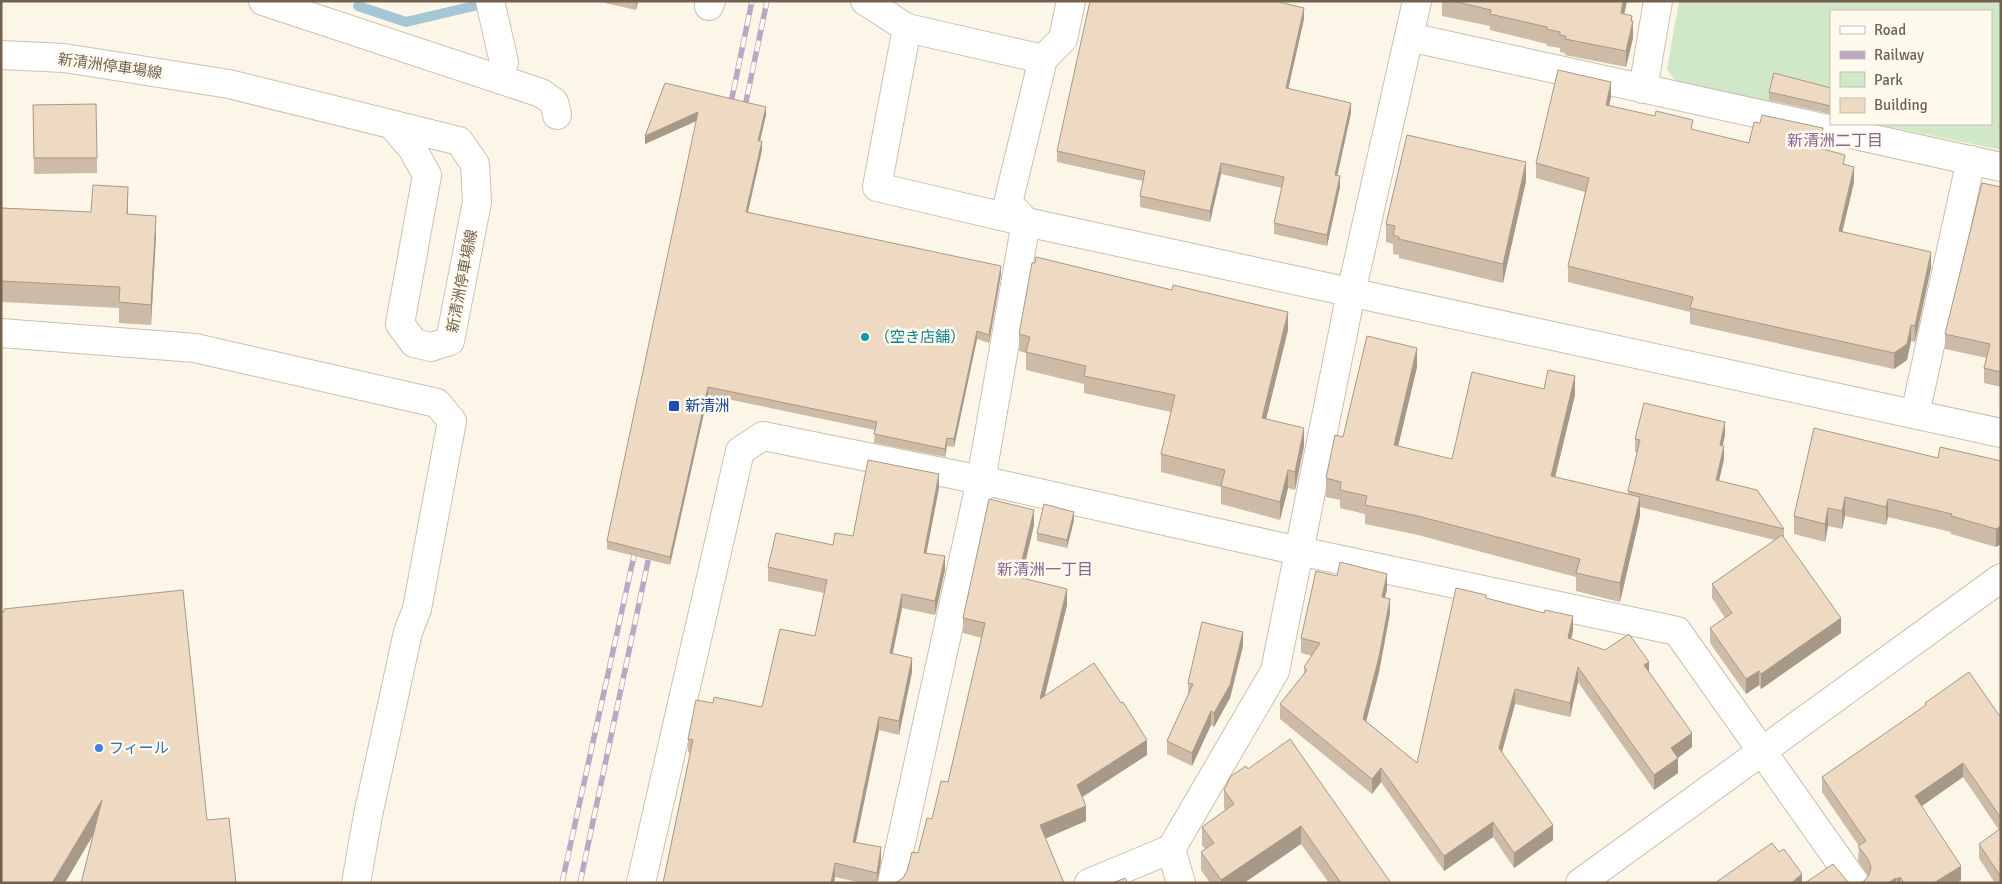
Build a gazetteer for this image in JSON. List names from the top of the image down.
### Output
{
  "streets": {
    "street": ["新清洲停車場線"]
  },
  "districts": ["新清洲二丁目", "新清洲一丁目"],
  "places": {
    "other": ["（空き店舗）", "フィール"],
    "transit": ["新清洲"]
  },
  "legend": [
    "Road",
    "Railway",
    "Park",
    "Building"
  ]
}
